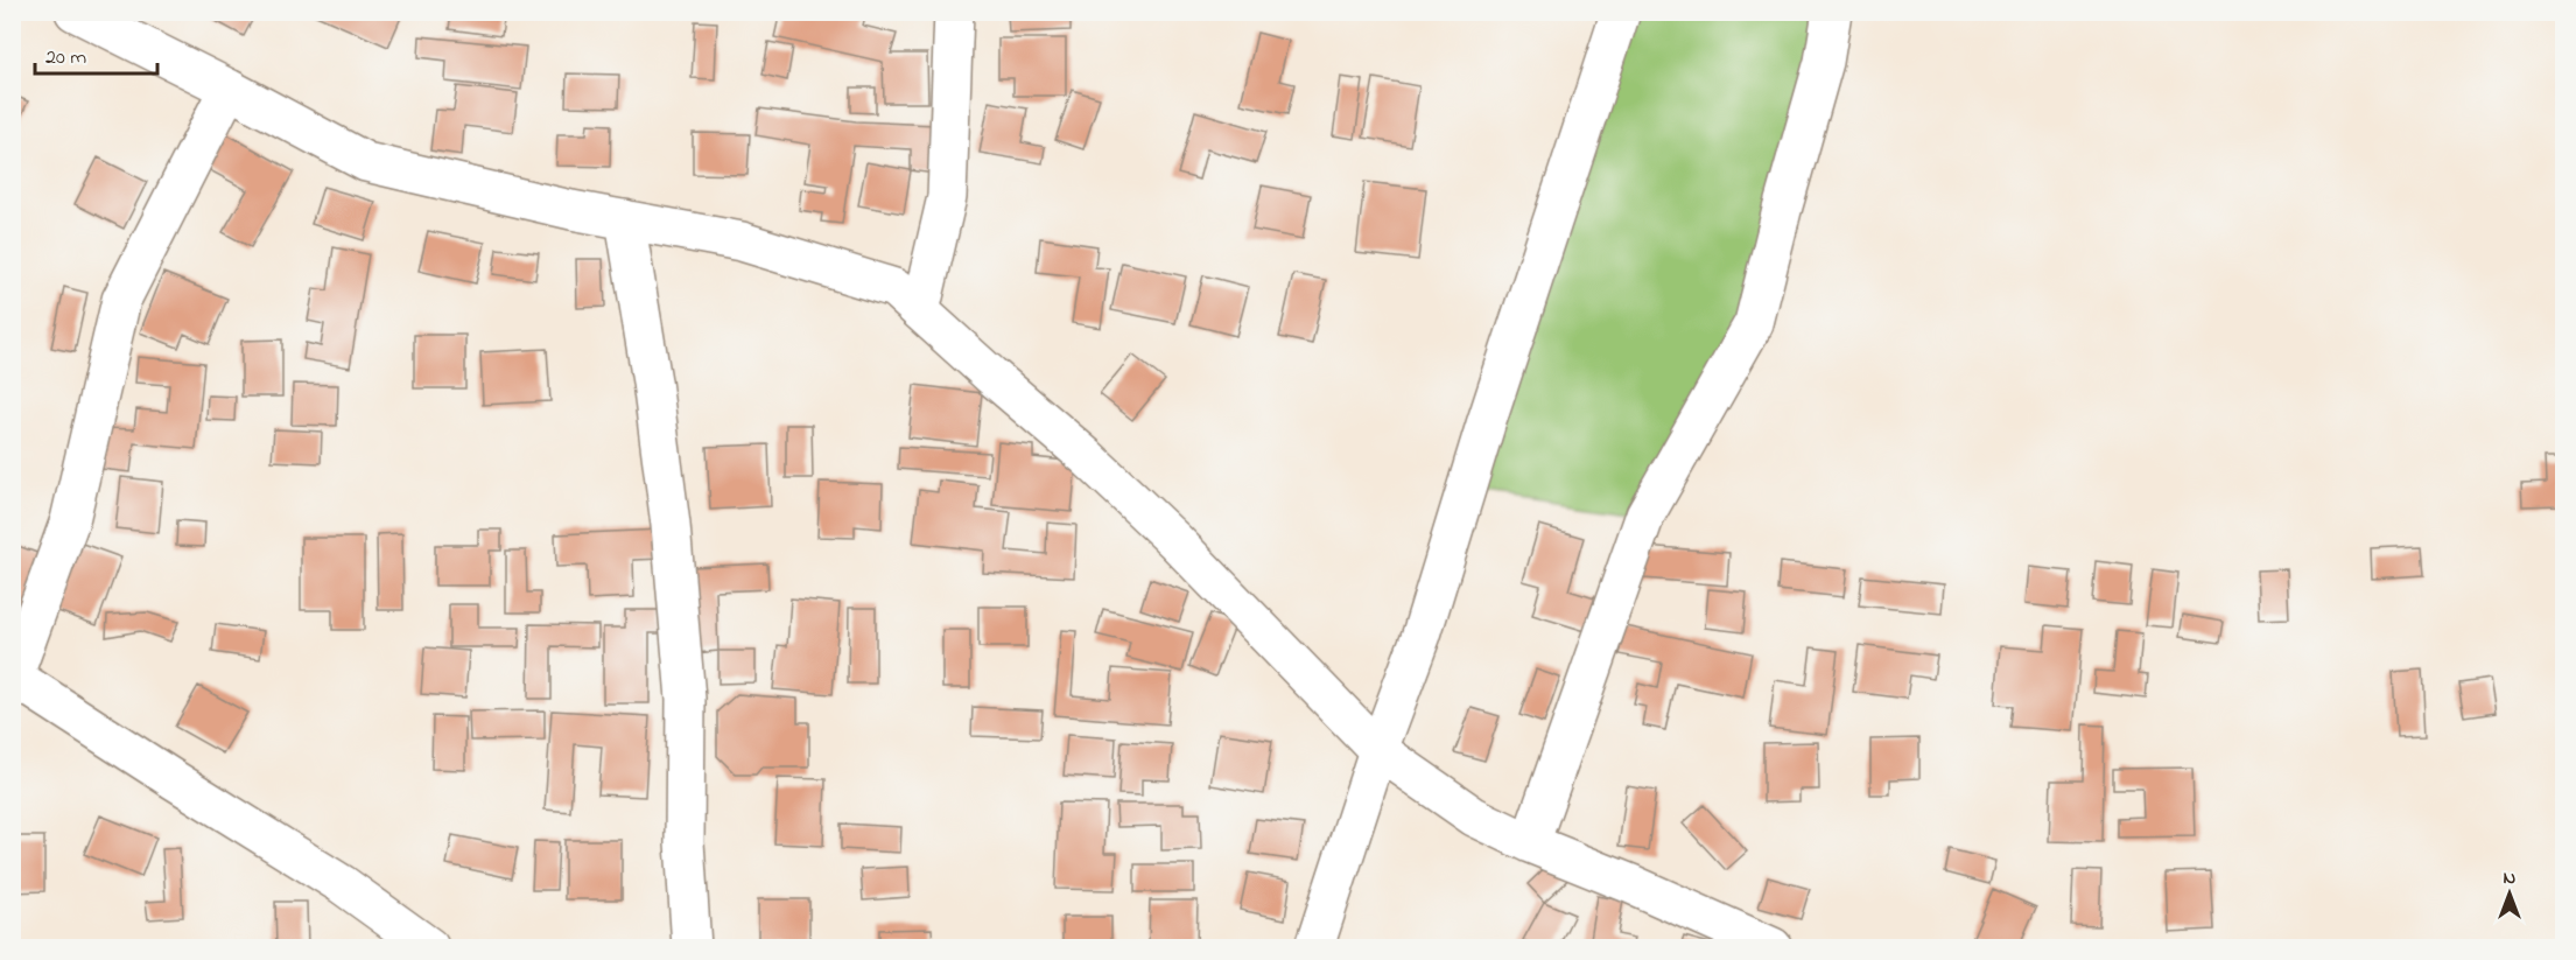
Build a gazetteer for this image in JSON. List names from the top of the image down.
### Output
{
  "scale_bar": "20 m",
  "north": "top"
}
